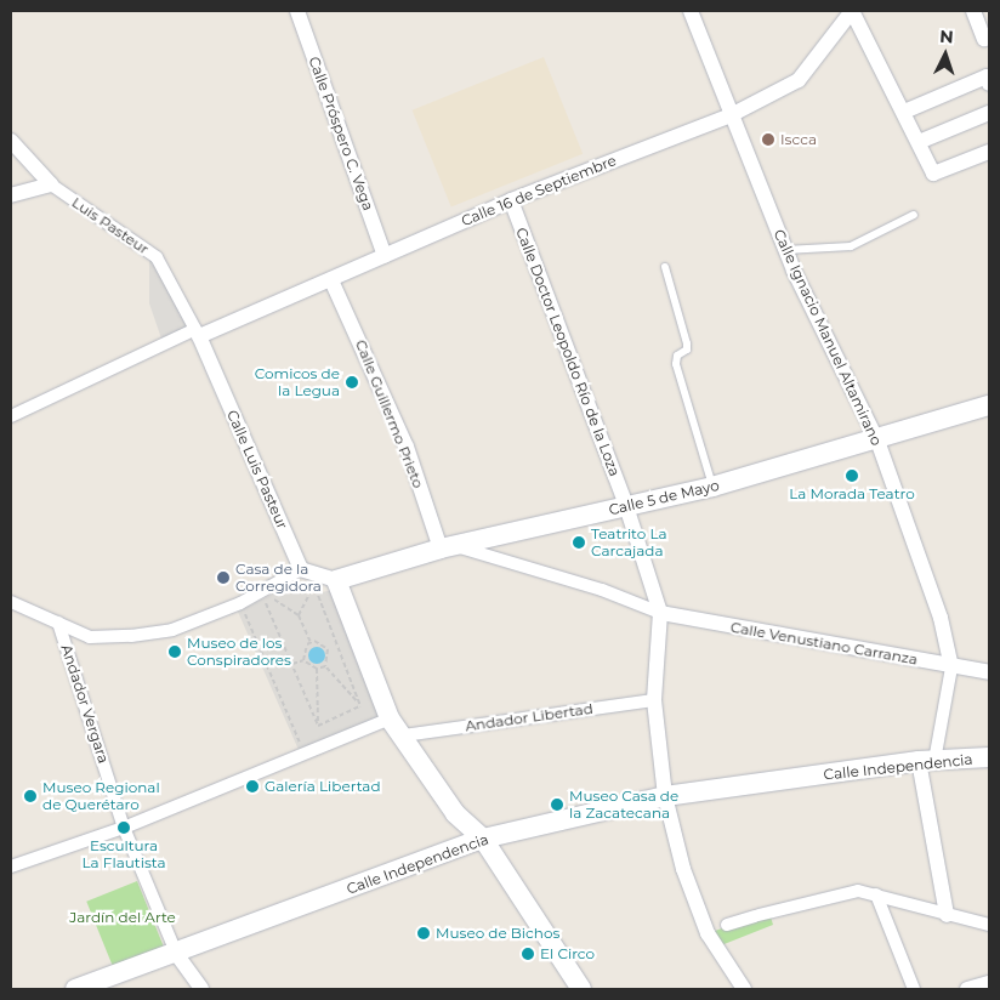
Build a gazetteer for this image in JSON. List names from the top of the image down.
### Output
{
  "streets": {
    "street": [
      "Calle Próspero C. Vega",
      "Calle 16 de Septiembre",
      "Luis Pasteur",
      "Calle Ignacio Manuel Altamirano",
      "Calle Doctor Leopoldo Río de la Loza",
      "Calle Guillermo Prieto",
      "Calle Luis Pasteur",
      "Calle 5 de Mayo",
      "Calle Venustiano Carranza",
      "Andador Vergara",
      "Andador Libertad",
      "Calle Independencia"
    ]
  },
  "crossings": [
    ["Calle Próspero C. Vega", "Calle 16 de Septiembre"],
    ["Calle 16 de Septiembre", "Luis Pasteur"],
    ["Calle 16 de Septiembre", "Calle Ignacio Manuel Altamirano"],
    ["Calle 16 de Septiembre", "Calle Doctor Leopoldo Río de la Loza"],
    ["Calle 16 de Septiembre", "Calle Guillermo Prieto"],
    ["Calle 16 de Septiembre", "Calle Luis Pasteur"],
    ["Luis Pasteur", "Calle Luis Pasteur"],
    ["Calle Ignacio Manuel Altamirano", "Calle 5 de Mayo"],
    ["Calle Ignacio Manuel Altamirano", "Calle Venustiano Carranza"],
    ["Calle Doctor Leopoldo Río de la Loza", "Calle 5 de Mayo"],
    ["Calle Doctor Leopoldo Río de la Loza", "Calle Venustiano Carranza"],
    ["Calle Doctor Leopoldo Río de la Loza", "Andador Libertad"],
    ["Calle Doctor Leopoldo Río de la Loza", "Calle Independencia"],
    ["Calle Guillermo Prieto", "Calle 5 de Mayo"],
    ["Andador Vergara", "Calle Independencia"]
  ],
  "parks": ["Jardín del Arte"],
  "places": [
    "Iscca",
    "Comicos de la Legua",
    "La Morada Teatro",
    "Teatrito La Carcajada",
    "Casa de la Corregidora",
    "Museo de los Conspiradores",
    "Galería Libertad",
    "Museo Regional de Querétaro",
    "Museo Casa de la Zacatecana",
    "Escultura La Flautista",
    "Museo de Bichos",
    "El Circo"
  ],
  "north": "top"
}
